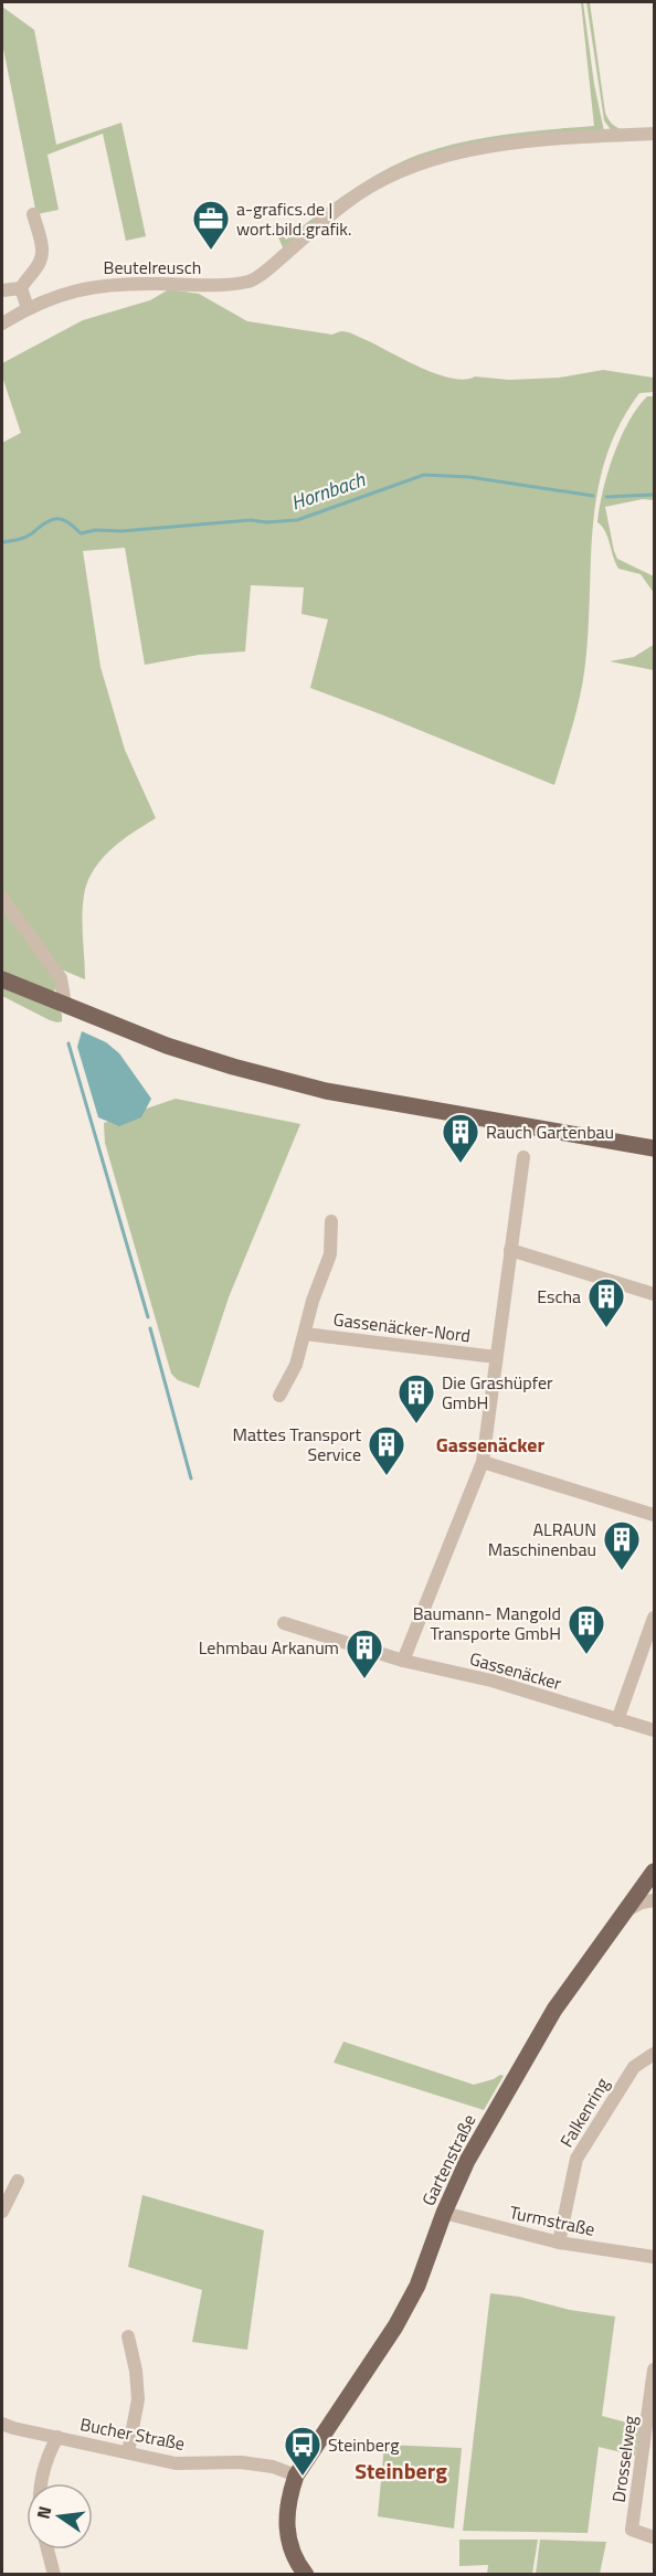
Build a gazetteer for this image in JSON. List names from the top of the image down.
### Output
{
  "streets": {
    "main road": ["Gartenstraße"],
    "street": [
      "Beutelreusch",
      "Gassenäcker-Nord",
      "Gassenäcker",
      "Falkenring",
      "Turmstraße",
      "Bucher Straße",
      "Drosselweg"
    ]
  },
  "crossings": [
    ["Falkenring", "Turmstraße"],
    ["Gartenstraße", "Turmstraße"],
    ["Gartenstraße", "Bucher Straße"]
  ],
  "districts": ["Gassenäcker", "Steinberg"],
  "water": ["Hornbach"],
  "places": {
    "office": ["a-grafics.de | wort.bild.grafik."],
    "building": [
      "Rauch Gartenbau",
      "Escha",
      "Die Grashüpfer GmbH",
      "Mattes Transport Service",
      "ALRAUN Maschinenbau",
      "Baumann- Mangold Transporte GmbH",
      "Lehmbau Arkanum"
    ],
    "bus stop": ["Steinberg"]
  },
  "north": "left"
}
